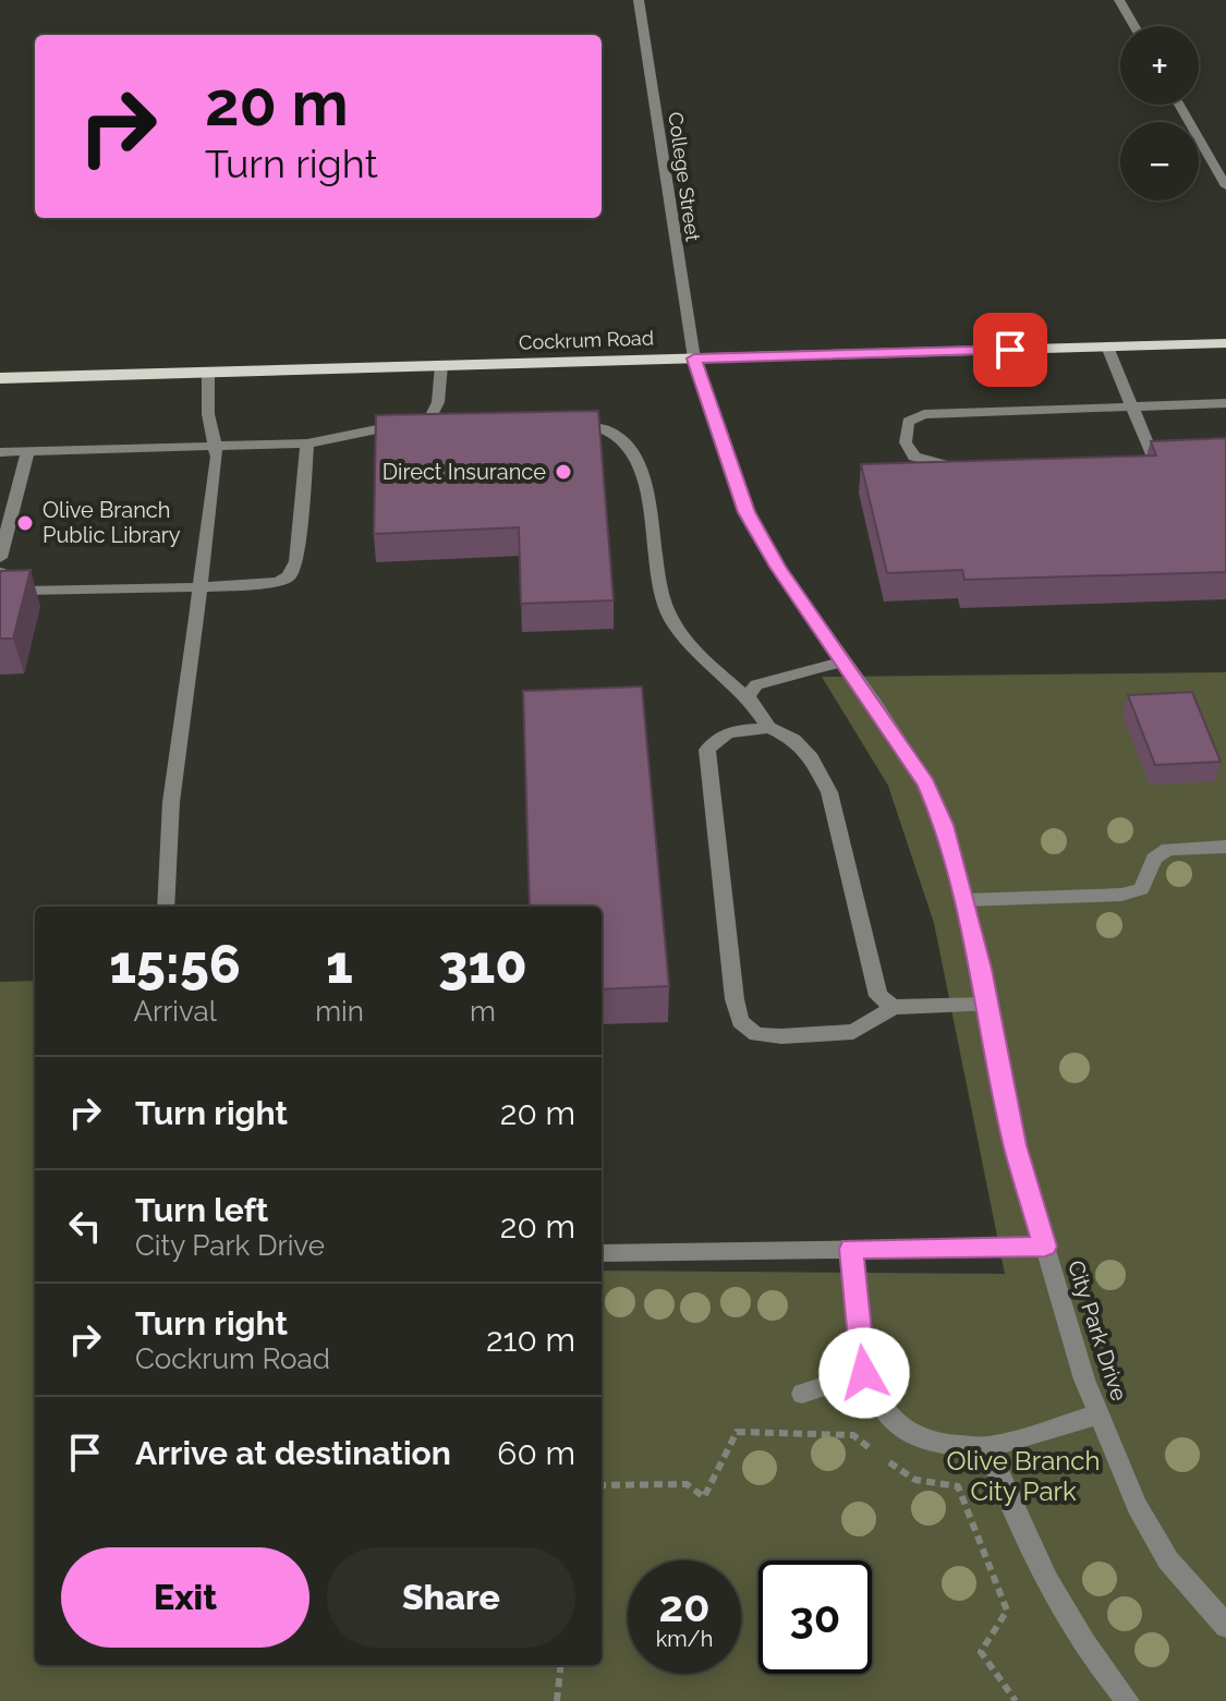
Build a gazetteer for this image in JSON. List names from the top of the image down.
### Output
{
  "streets": {
    "main road": ["Cockrum Road"],
    "street": ["College Street", "City Park Drive"]
  },
  "crossings": [
    ["College Street", "Cockrum Road"],
    ["College Street", "City Park Drive"],
    ["Cockrum Road", "City Park Drive"]
  ],
  "parks": ["Olive Branch City Park"],
  "places": ["Direct Insurance", "Olive Branch Public Library"],
  "page": {
    "map_buttons": ["+", "−"],
    "turn": ["20 m", "Turn right"],
    "eta": [
      "15:56",
      "Arrival",
      "1",
      "min",
      "310",
      "m"
    ],
    "list": [
      {
        "name": "Turn right",
        "value": "20 m"
      },
      {
        "name": "Turn left",
        "note": "City Park Drive",
        "value": "20 m"
      },
      {
        "name": "Turn right",
        "note": "Cockrum Road",
        "value": "210 m"
      },
      {
        "name": "Arrive at destination",
        "value": "60 m"
      }
    ],
    "buttons": ["Exit", "Share"],
    "speed": "20 km/h",
    "limit": "30"
  }
}
